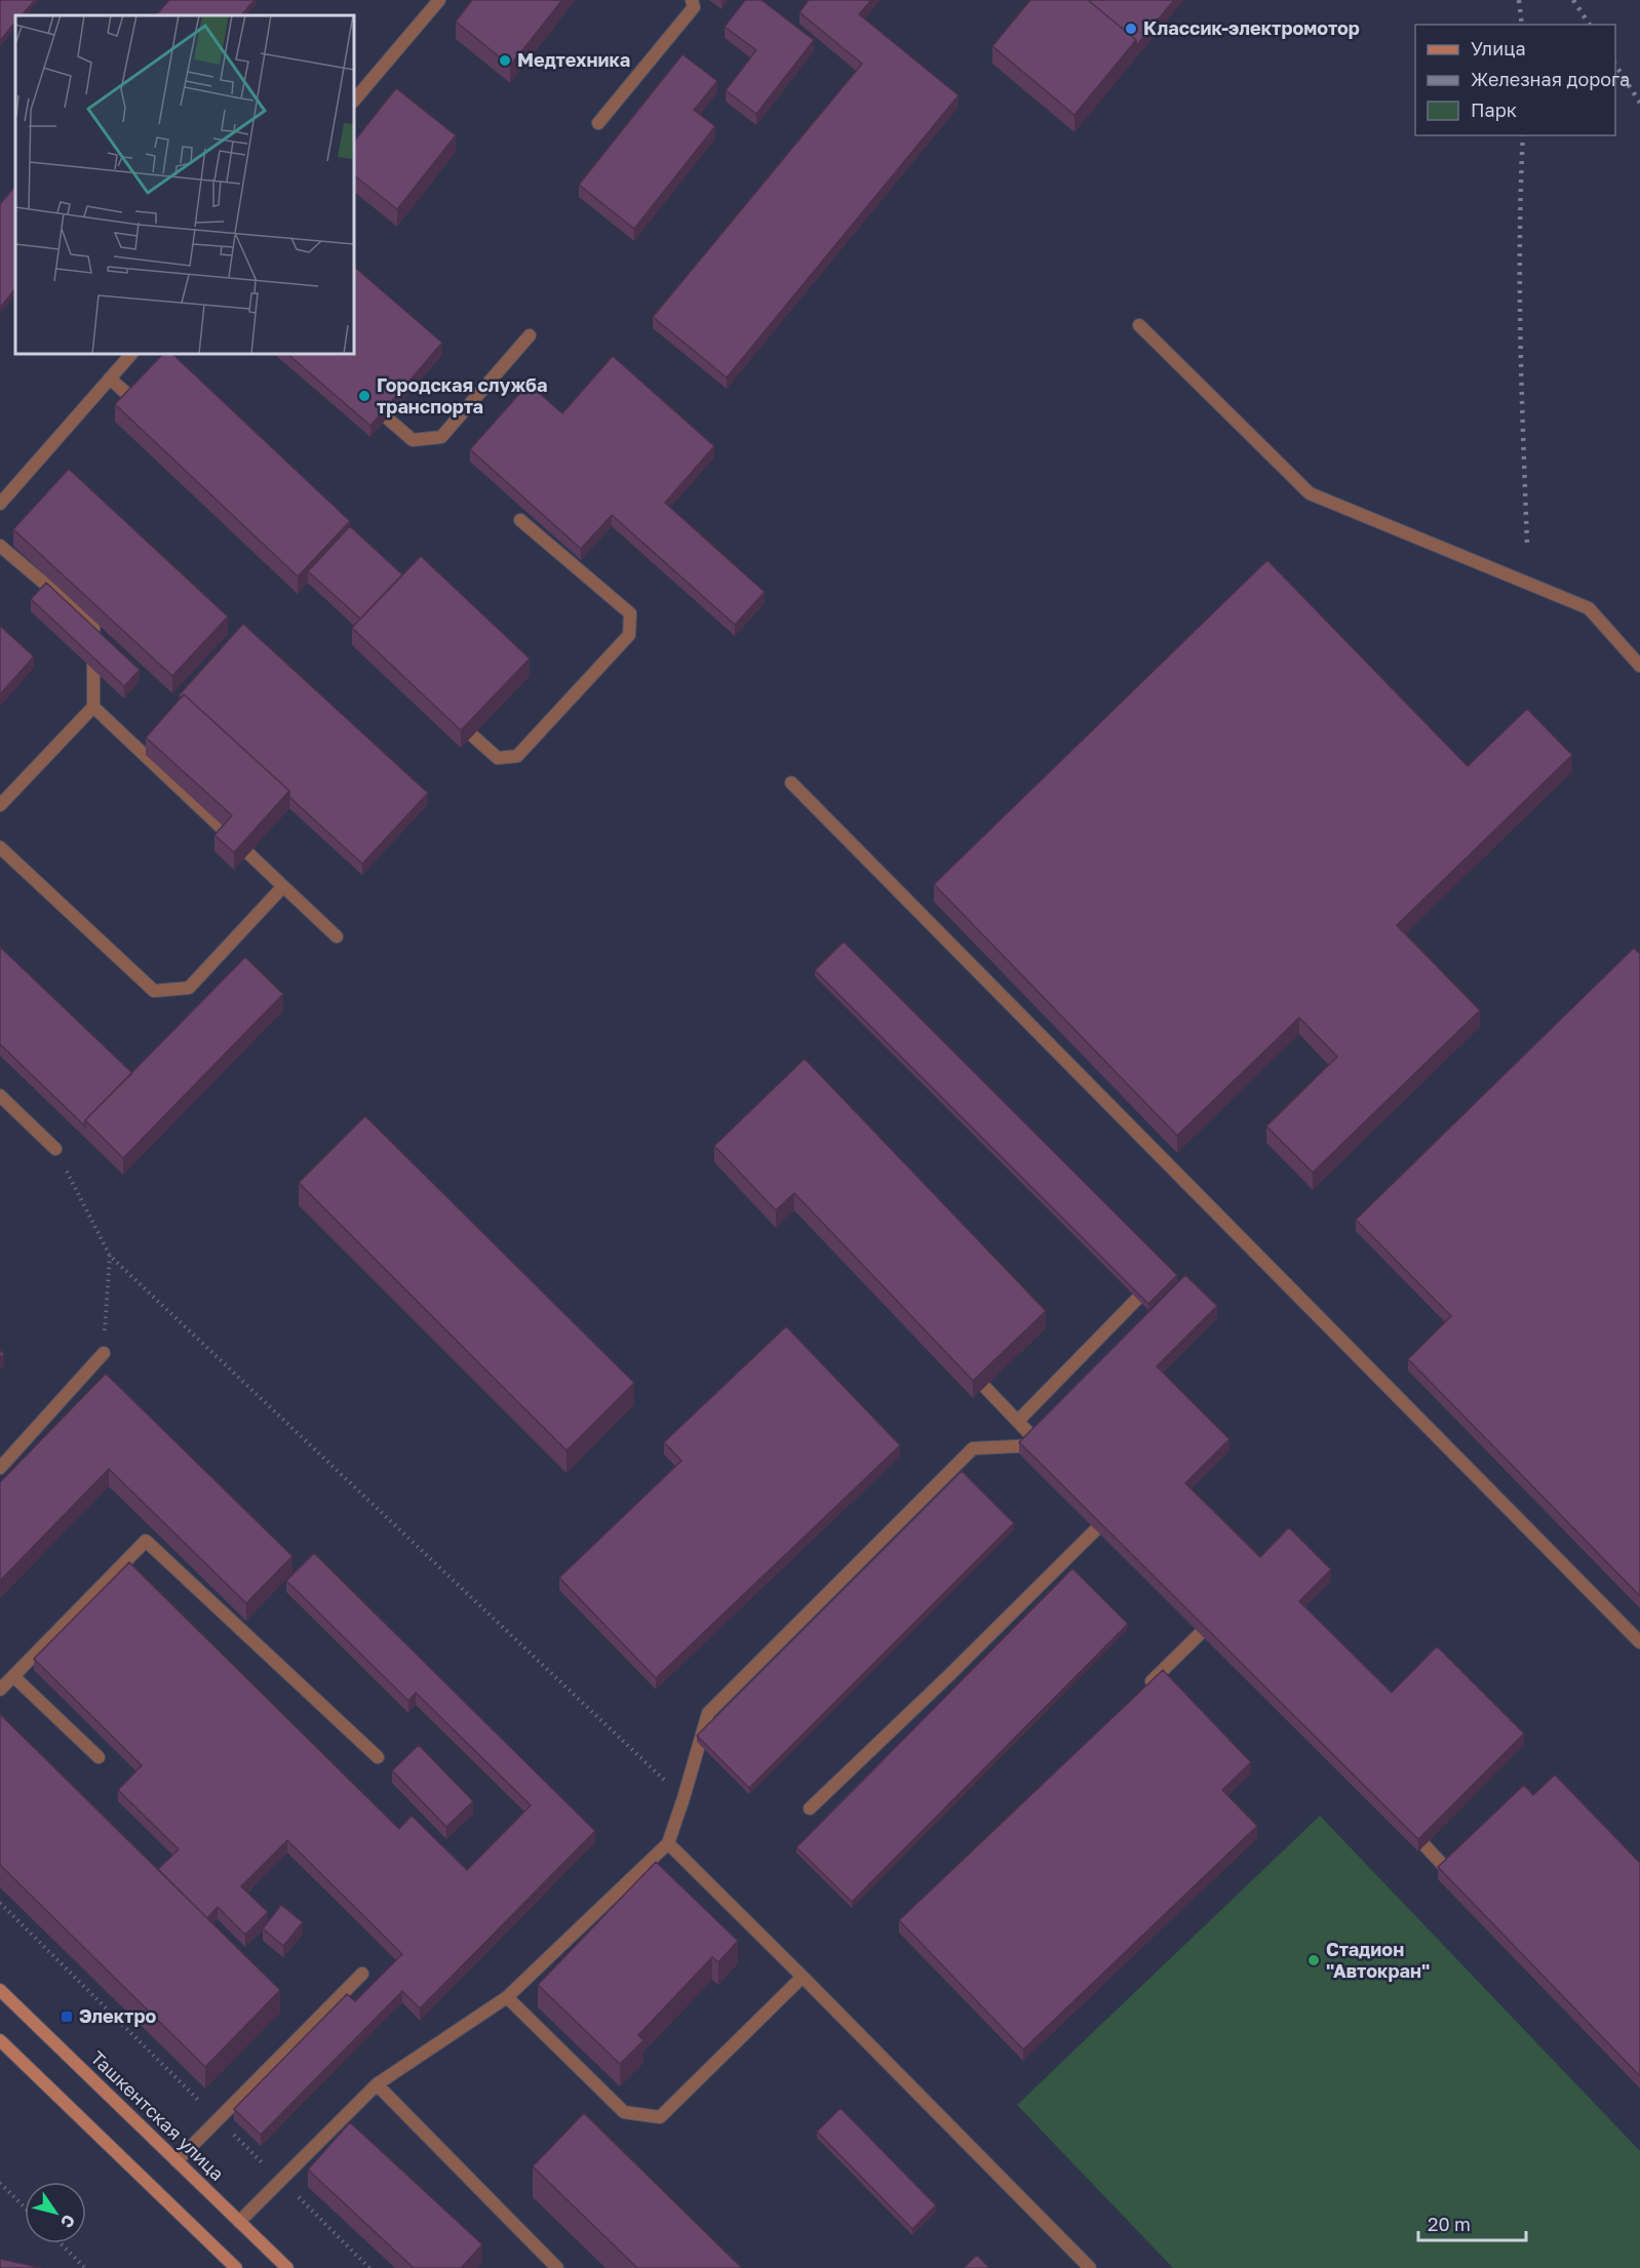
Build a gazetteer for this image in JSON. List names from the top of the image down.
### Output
{
  "streets": {
    "main road": ["Ташкентская улица"]
  },
  "places": {
    "other": [
      "Классик-электромотор",
      "Медтехника",
      "Городская служба транспорта",
      "Стадион \"Автокран\""
    ],
    "transit": ["Электро"]
  },
  "legend": ["Улица", "Железная дорога", "Парк"],
  "scale_bar": "20 m",
  "north": "bottom right"
}
